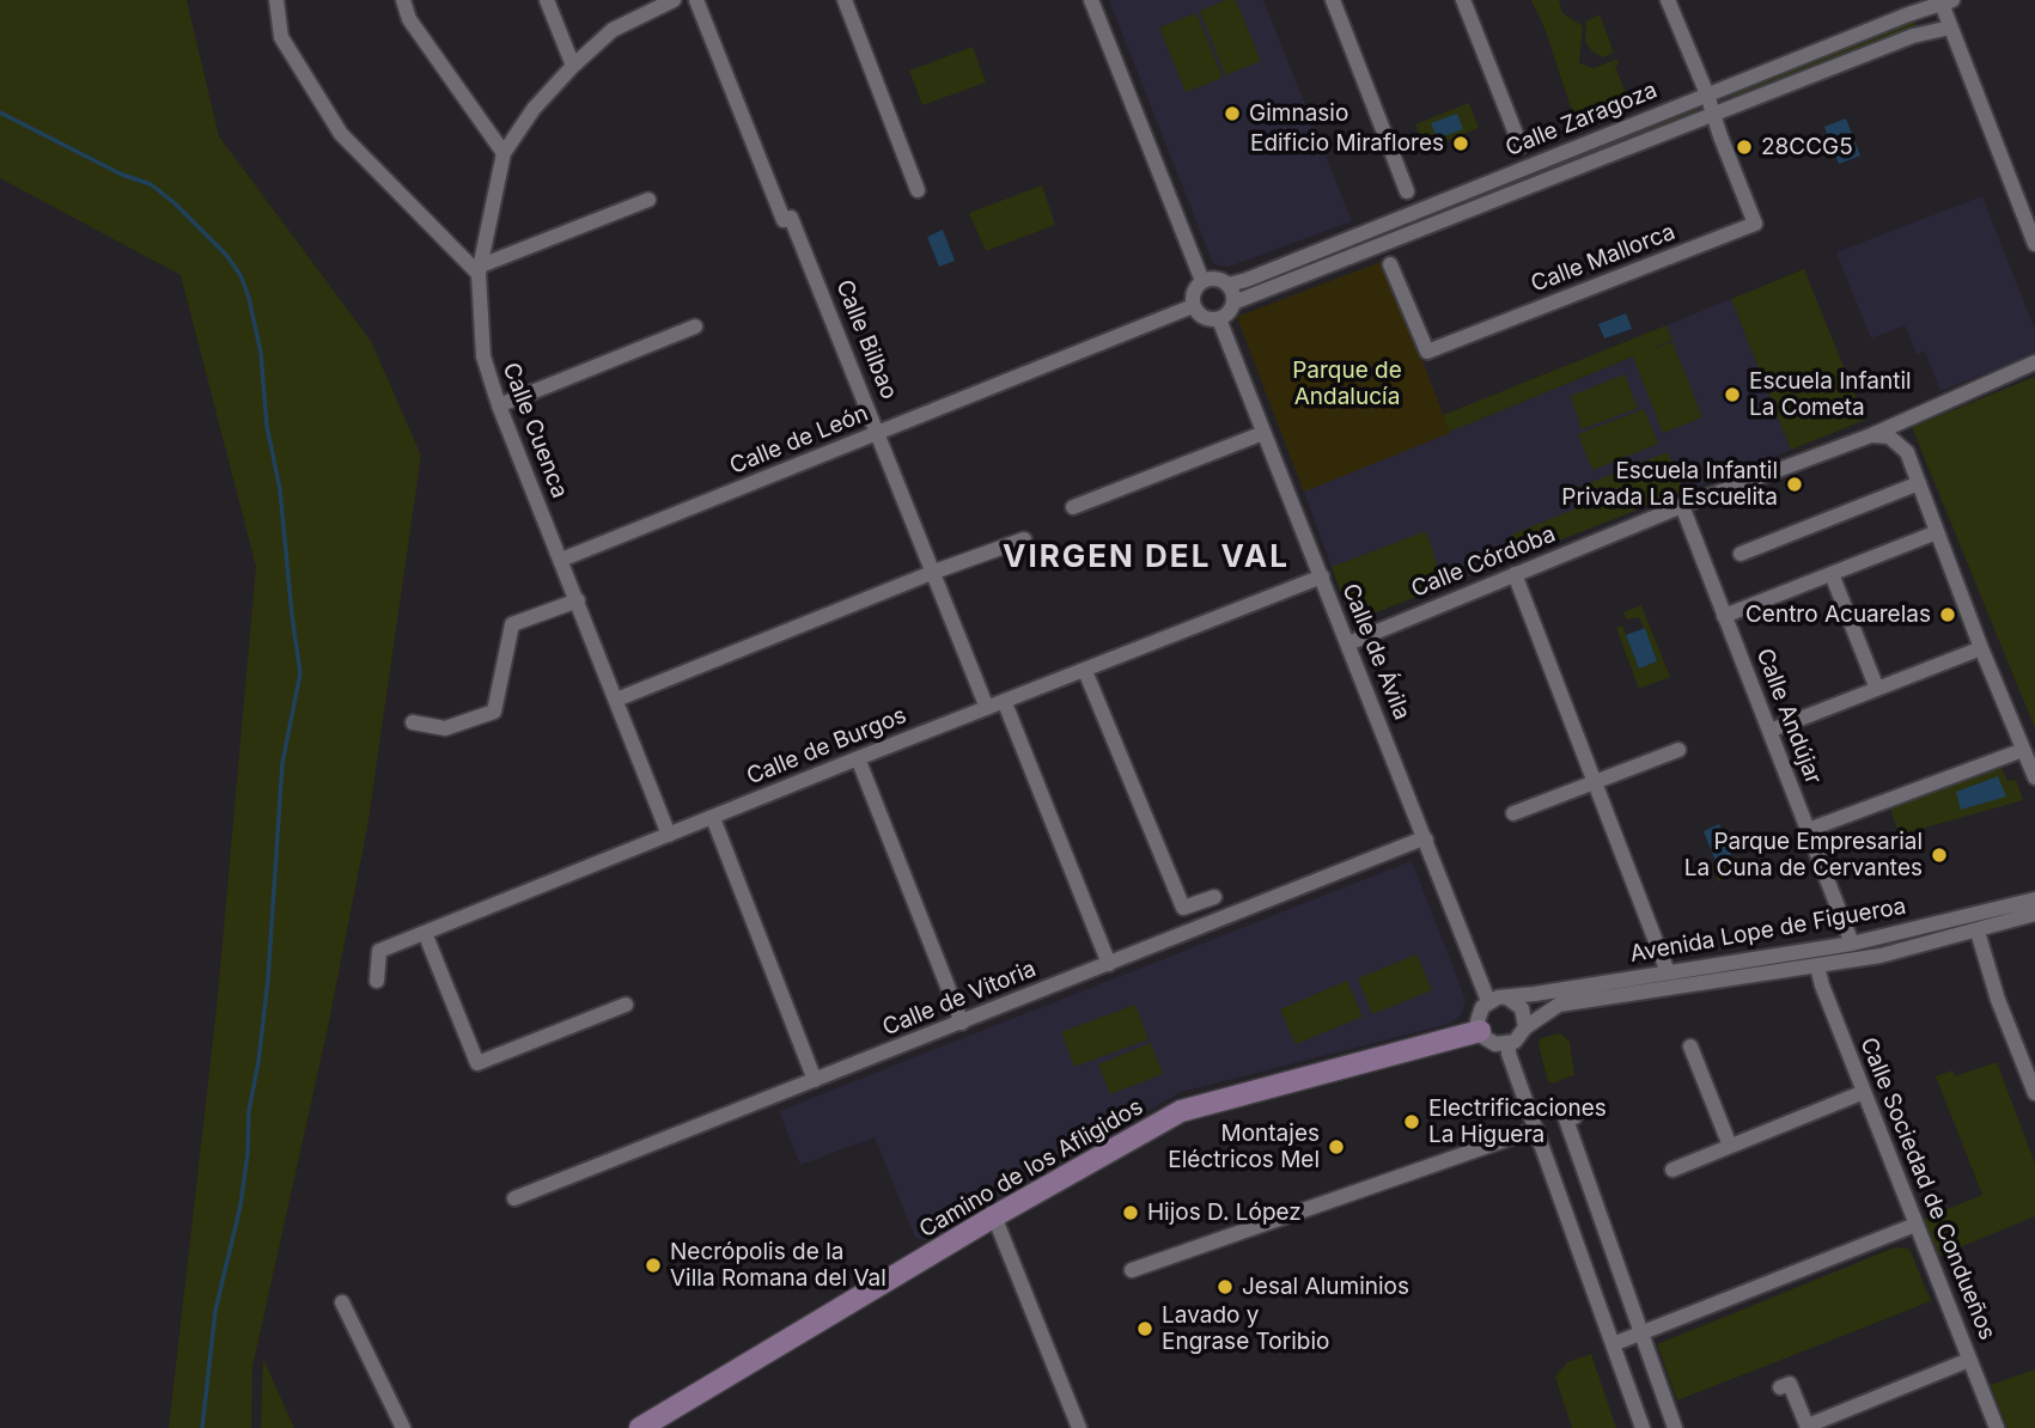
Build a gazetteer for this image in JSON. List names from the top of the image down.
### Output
{
  "streets": {
    "street": [
      "Calle Zaragoza",
      "Calle Mallorca",
      "Calle Bilbao",
      "Calle Cuenca",
      "Calle de León",
      "Calle Córdoba",
      "Calle de Ávila",
      "Calle Andújar",
      "Calle de Burgos",
      "Avenida Lope de Figueroa",
      "Calle de Vitoria",
      "Camino de los Afligidos",
      "Calle Sociedad de Condueños"
    ]
  },
  "crossings": [
    ["Calle Zaragoza", "Calle Mallorca"],
    ["Calle Zaragoza", "Calle de León"],
    ["Calle Zaragoza", "Calle de Ávila"],
    ["Calle Bilbao", "Calle de León"],
    ["Calle Bilbao", "Calle de Burgos"],
    ["Calle Cuenca", "Calle de León"],
    ["Calle Cuenca", "Calle de Burgos"],
    ["Calle de León", "Calle de Ávila"],
    ["Calle Córdoba", "Calle de Ávila"],
    ["Calle Córdoba", "Calle Andújar"],
    ["Calle de Ávila", "Calle de Burgos"],
    ["Calle de Ávila", "Avenida Lope de Figueroa"],
    ["Calle de Ávila", "Calle de Vitoria"],
    ["Calle de Ávila", "Camino de los Afligidos"],
    ["Calle Andújar", "Avenida Lope de Figueroa"],
    ["Avenida Lope de Figueroa", "Camino de los Afligidos"],
    ["Avenida Lope de Figueroa", "Calle Sociedad de Condueños"]
  ],
  "districts": ["VIRGEN DEL VAL"],
  "parks": ["Parque de Andalucía"],
  "places": [
    "Gimnasio",
    "Edificio Miraflores",
    "28CCG5",
    "Escuela Infantil La Cometa",
    "Escuela Infantil Privada La Escuelita",
    "Centro Acuarelas",
    "Parque Empresarial La Cuna de Cervantes",
    "Electrificaciones La Higuera",
    "Montajes Eléctricos Mel",
    "Hijos D. López",
    "Necrópolis de la Villa Romana del Val",
    "Jesal Aluminios",
    "Lavado y Engrase Toribio"
  ]
}
